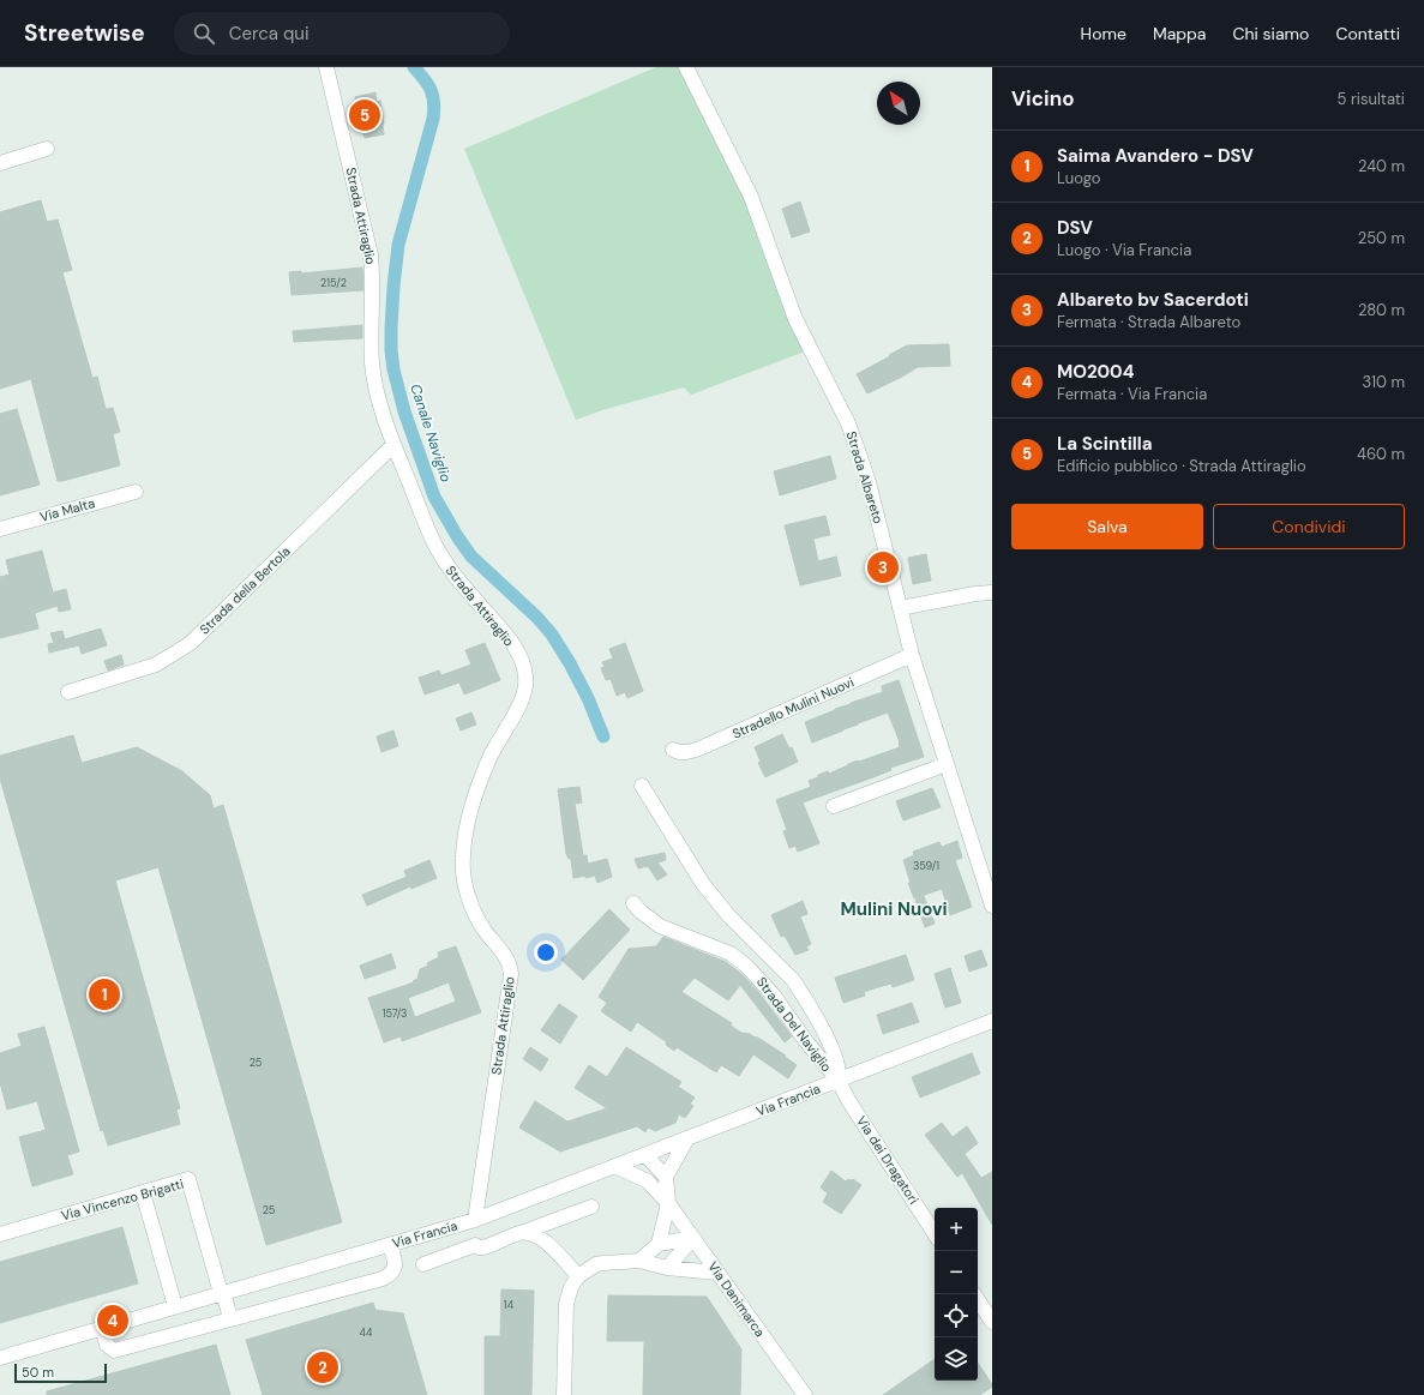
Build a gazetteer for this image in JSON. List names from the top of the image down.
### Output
{
  "streets": {
    "street": [
      "Strada Attiraglio",
      "Strada Albareto",
      "Via Malta",
      "Strada della Bertola",
      "Stradello Mulini Nuovi",
      "Strada Del Naviglio",
      "Via Francia",
      "Via dei Dragatori",
      "Via Vincenzo Brigatti",
      "Via Danimarca"
    ]
  },
  "crossings": [
    ["Strada Attiraglio", "Strada della Bertola"],
    ["Strada Attiraglio", "Via Francia"],
    ["Strada Albareto", "Stradello Mulini Nuovi"],
    ["Strada Del Naviglio", "Via Francia"],
    ["Strada Del Naviglio", "Via dei Dragatori"],
    ["Via Francia", "Via dei Dragatori"],
    ["Via Francia", "Via Vincenzo Brigatti"],
    ["Via Francia", "Via Danimarca"]
  ],
  "districts": ["Mulini Nuovi"],
  "water": ["Canale Naviglio"],
  "house_numbers": [
    "215/2",
    "359/1",
    "157/3",
    "25",
    "25",
    "14",
    "44"
  ],
  "scale_bar": "50 m",
  "north": "top left",
  "page": {
    "header": "Streetwise",
    "search": "Cerca qui",
    "nav": [
      "Home",
      "Mappa",
      "Chi siamo",
      "Contatti"
    ],
    "heading": ["Vicino", "5 risultati"],
    "pins": [
      "5",
      "3",
      "1",
      "4",
      "2"
    ],
    "list": [
      {
        "mark": "1",
        "name": "Saima Avandero - DSV",
        "note": "Luogo",
        "value": "240 m"
      },
      {
        "mark": "2",
        "name": "DSV",
        "note": "Luogo · Via Francia",
        "value": "250 m"
      },
      {
        "mark": "3",
        "name": "Albareto bv Sacerdoti",
        "note": "Fermata · Strada Albareto",
        "value": "280 m"
      },
      {
        "mark": "4",
        "name": "MO2004",
        "note": "Fermata · Via Francia",
        "value": "310 m"
      },
      {
        "mark": "5",
        "name": "La Scintilla",
        "note": "Edificio pubblico · Strada Attiraglio",
        "value": "460 m"
      }
    ],
    "buttons": ["Salva", "Condividi"],
    "map_buttons": ["+", "−"],
    "scale": "50 m"
  }
}
